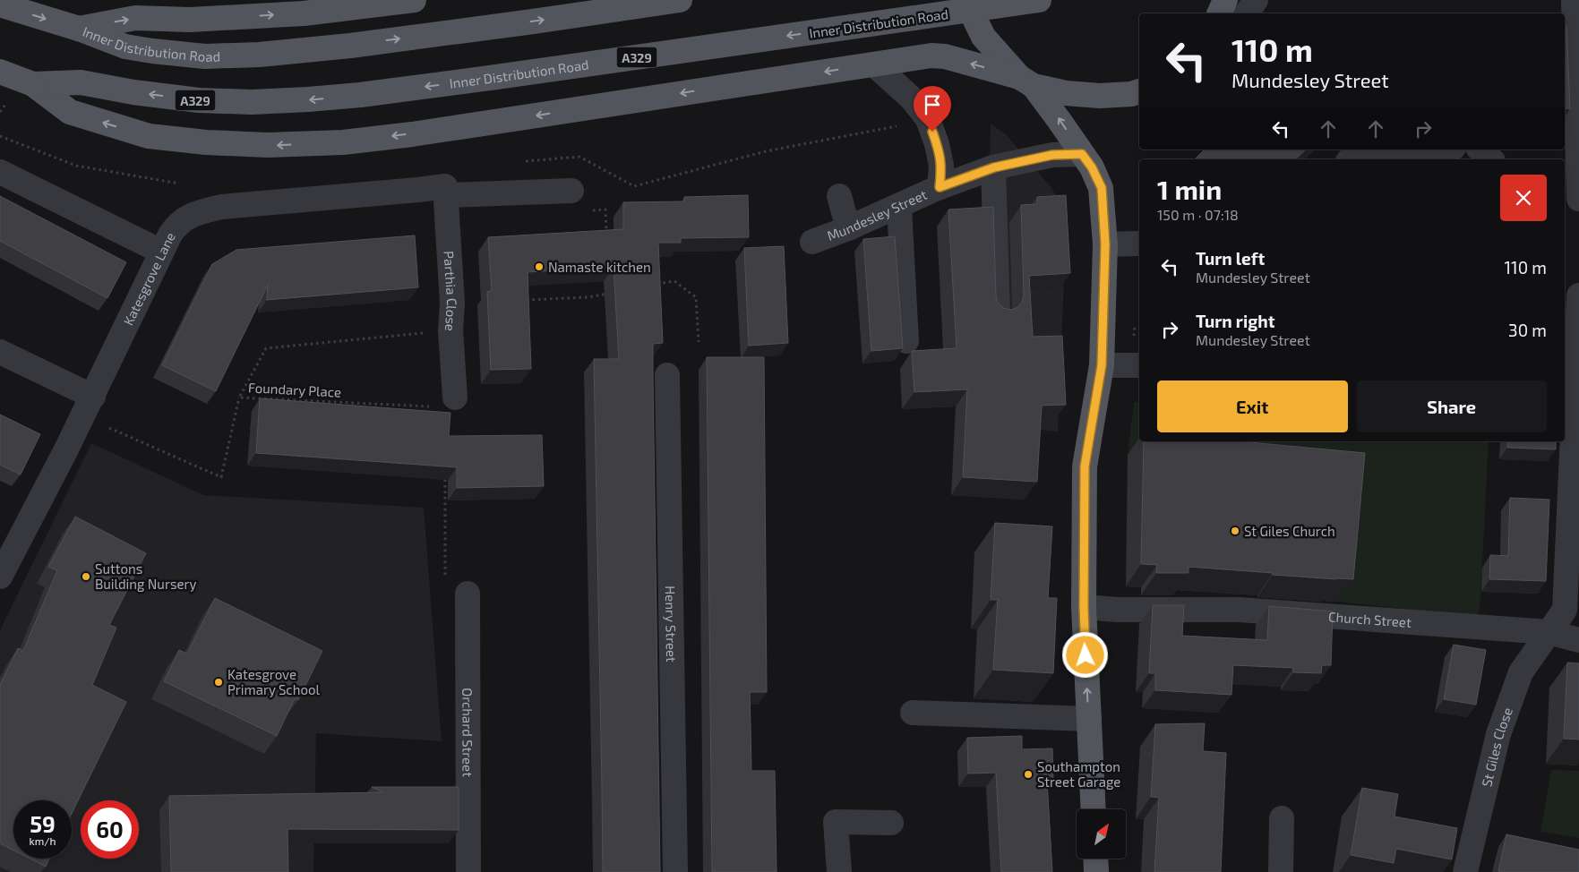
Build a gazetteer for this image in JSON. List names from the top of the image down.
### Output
{
  "streets": {
    "main road": ["Inner Distribution Road", "A329"],
    "street": [
      "Mundesley Street",
      "Katesgrove Lane",
      "Parthia Close",
      "Church Street",
      "Henry Street",
      "Orchard Street",
      "St Giles Close"
    ],
    "path": ["Foundary Place"]
  },
  "crossings": [
    ["Inner Distribution Road", "A329"],
    ["A329", "Mundesley Street"],
    ["Katesgrove Lane", "Parthia Close"],
    ["Parthia Close", "Foundary Place"],
    ["Church Street", "St Giles Close"]
  ],
  "places": [
    "Namaste kitchen",
    "St Giles Church",
    "Suttons Building Nursery",
    "Katesgrove Primary School",
    "Southampton Street Garage"
  ],
  "north": "top right",
  "page": {
    "turn": ["110 m", "Mundesley Street"],
    "heading": ["1 min", "150 m · 07:18"],
    "list": [
      {
        "name": "Turn left",
        "note": "Mundesley Street",
        "value": "110 m"
      },
      {
        "name": "Turn right",
        "note": "Mundesley Street",
        "value": "30 m"
      }
    ],
    "buttons": ["Exit", "Share"],
    "speed": "59 km/h",
    "limit": "60"
  }
}
